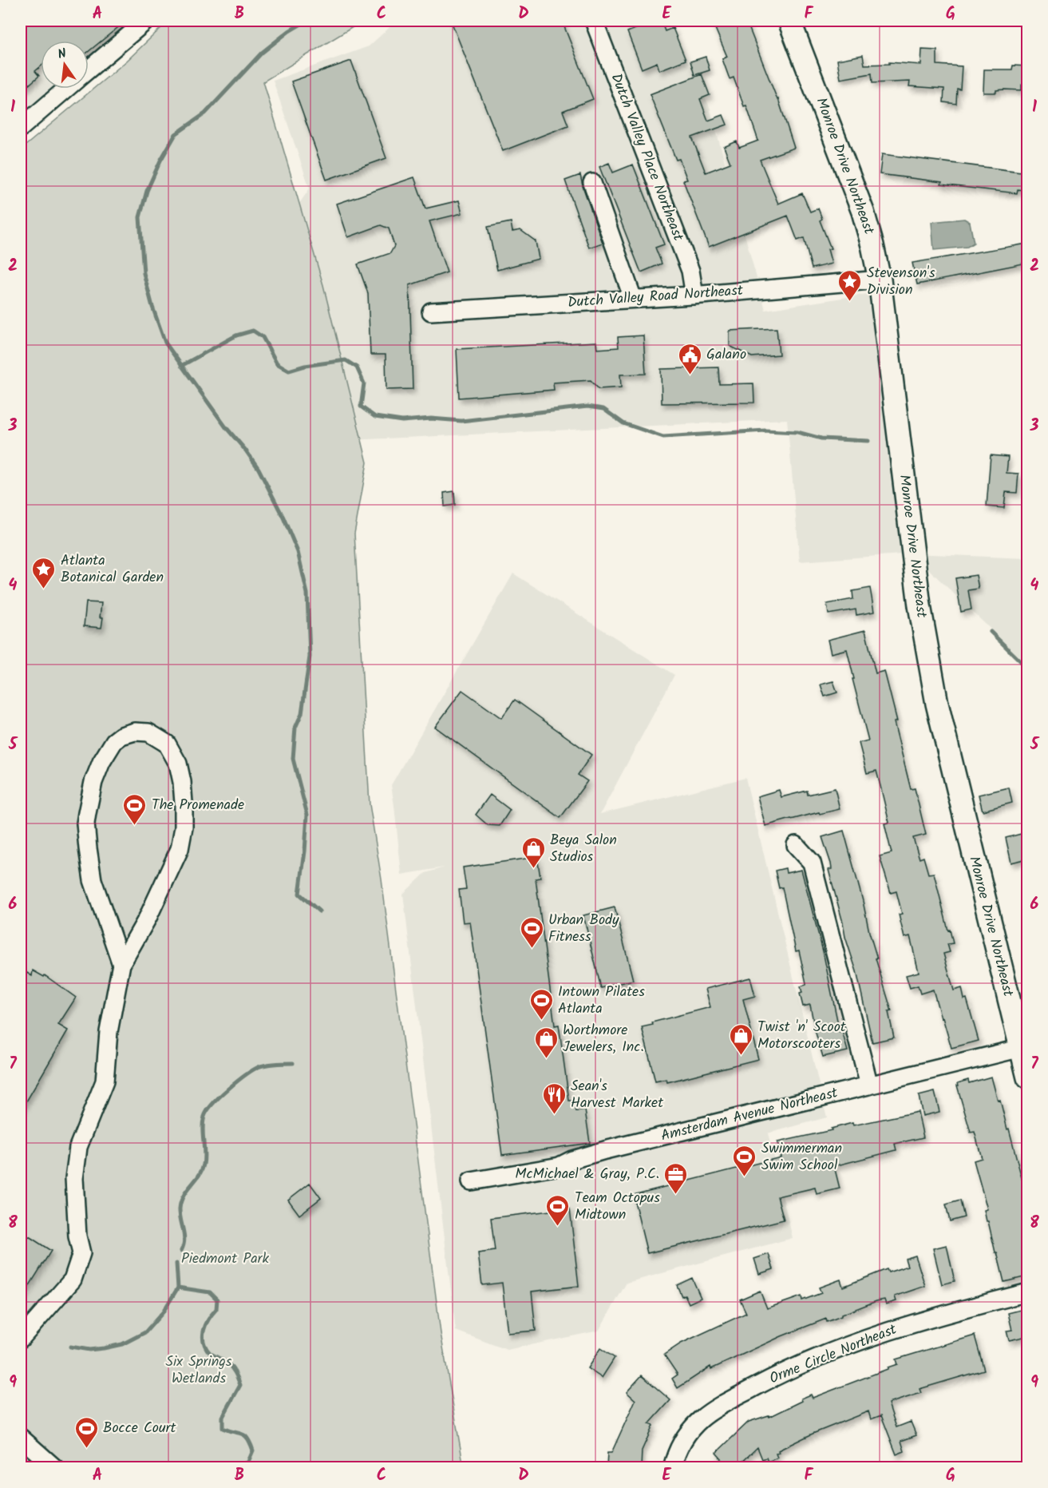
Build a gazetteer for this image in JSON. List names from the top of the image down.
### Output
{
  "streets": {
    "main road": ["Monroe Drive Northeast"],
    "street": [
      "Dutch Valley Place Northeast",
      "Dutch Valley Road Northeast",
      "Amsterdam Avenue Northeast",
      "Orme Circle Northeast"
    ]
  },
  "crossings": [
    ["Dutch Valley Place Northeast", "Dutch Valley Road Northeast"],
    ["Monroe Drive Northeast", "Dutch Valley Road Northeast"],
    ["Monroe Drive Northeast", "Amsterdam Avenue Northeast"]
  ],
  "parks": ["Piedmont Park", "Six Springs Wetlands"],
  "places": {
    "place": ["Stevenson's Division", "Atlanta Botanical Garden"],
    "public building": ["Galano"],
    "sports": [
      "The Promenade",
      "Urban Body Fitness",
      "Intown Pilates Atlanta",
      "Swimmerman Swim School",
      "Team Octopus Midtown",
      "Bocce Court"
    ],
    "shop": ["Beya Salon Studios", "Twist 'n' Scoot Motorscooters", "Worthmore Jewelers, Inc."],
    "restaurant": ["Sean's Harvest Market"],
    "office": ["McMichael & Gray, P.C."]
  },
  "north": "top",
  "grid": {
    "columns": [
      "A",
      "B",
      "C",
      "D",
      "E",
      "F",
      "G"
    ],
    "rows": [
      "1",
      "2",
      "3",
      "4",
      "5",
      "6",
      "7",
      "8",
      "9"
    ]
  }
}
